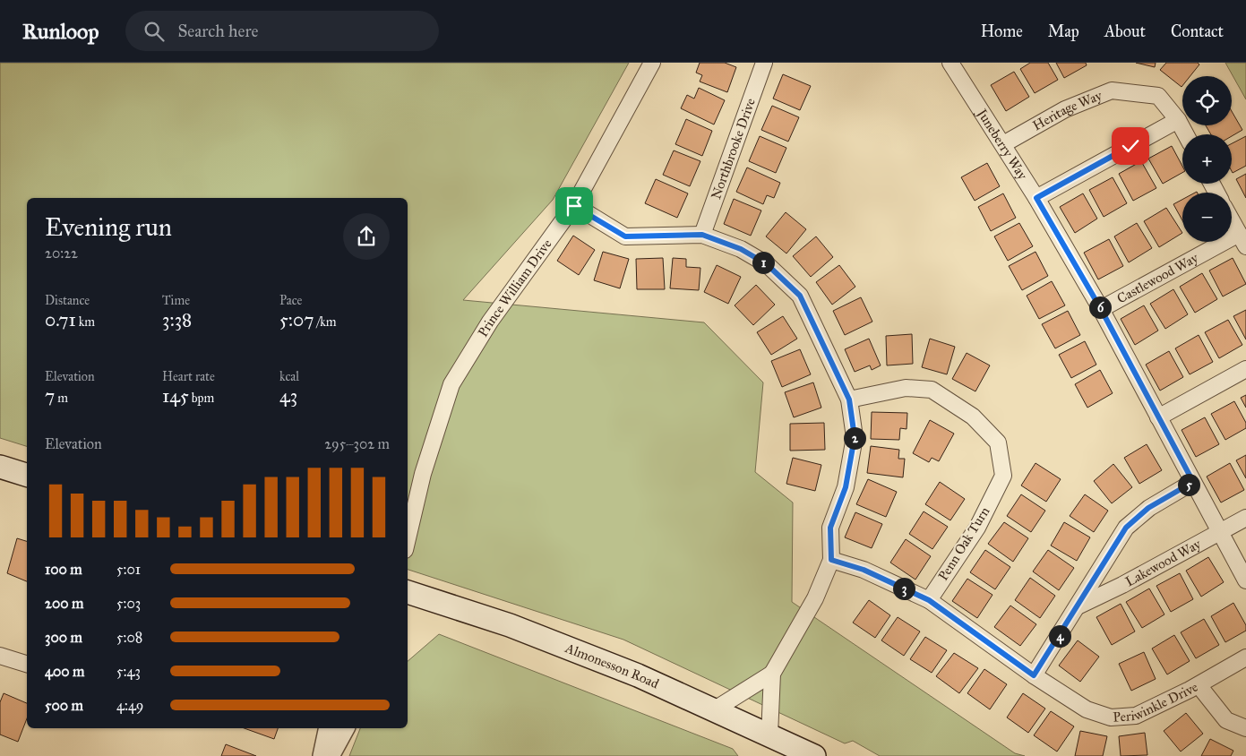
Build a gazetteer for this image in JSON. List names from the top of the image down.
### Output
{
  "streets": {
    "main road": ["Almonesson Road"],
    "street": [
      "Heritage Way",
      "Juneberry Way",
      "Northbrooke Drive",
      "Castlewood Way",
      "Prince William Drive",
      "Penn Oak Turn",
      "Lakewood Way",
      "Periwinkle Drive"
    ]
  },
  "crossings": [
    ["Heritage Way", "Juneberry Way"],
    ["Juneberry Way", "Castlewood Way"],
    ["Juneberry Way", "Lakewood Way"],
    ["Penn Oak Turn", "Periwinkle Drive"]
  ],
  "page": {
    "header": "Runloop",
    "search": "Search here",
    "nav": [
      "Home",
      "Map",
      "About",
      "Contact"
    ],
    "map_buttons": ["+", "−"],
    "heading": ["Evening run", "20:22"],
    "pins": [
      "1",
      "6",
      "2",
      "5",
      "3",
      "4"
    ],
    "stats": [
      ["Distance", "0.71 km"],
      ["Time", "3:38"],
      ["Pace", "5:07 /km"],
      ["Elevation", "7 m"],
      ["Heart rate", "145 bpm"],
      ["kcal", "43"]
    ],
    "chart": ["Elevation", "295–302 m"],
    "list": [
      {
        "name": "100 m",
        "note": "5:01"
      },
      {
        "name": "200 m",
        "note": "5:03"
      },
      {
        "name": "300 m",
        "note": "5:08"
      },
      {
        "name": "400 m",
        "note": "5:43"
      },
      {
        "name": "500 m",
        "note": "4:49"
      }
    ]
  }
}
